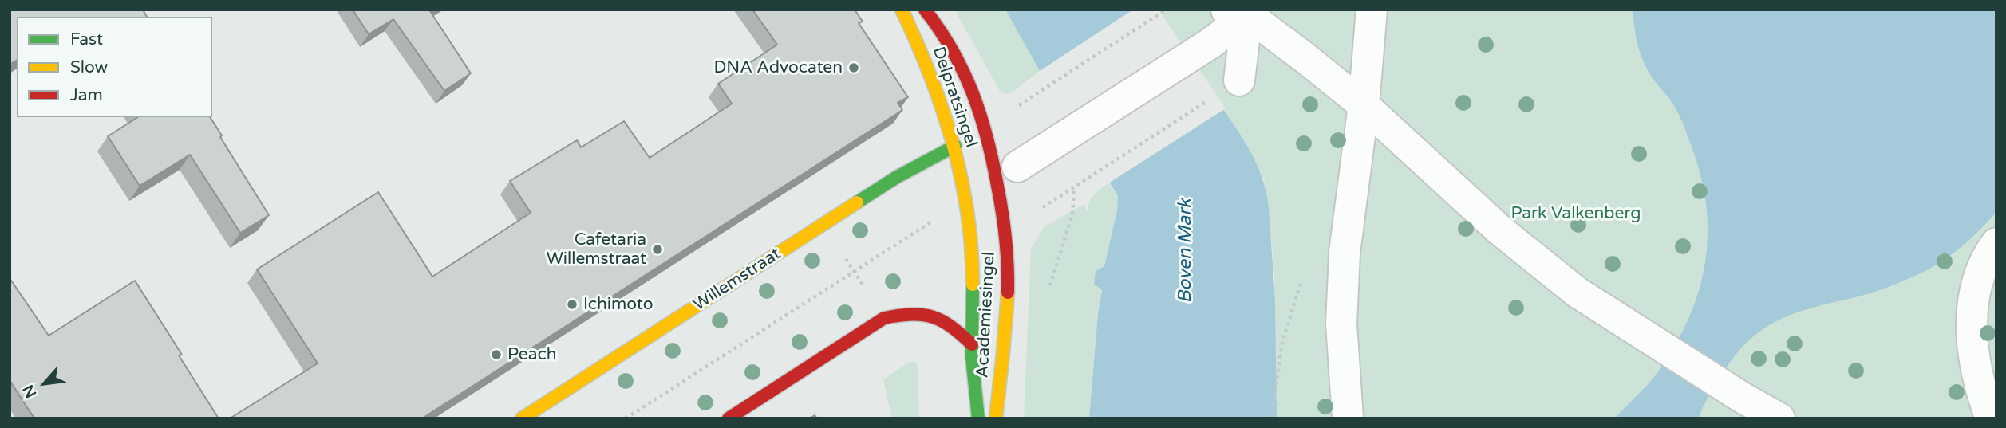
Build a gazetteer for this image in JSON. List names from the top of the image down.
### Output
{
  "streets": {
    "street": ["Delpratsingel", "Willemstraat", "Academiesingel"]
  },
  "crossings": [
    ["Delpratsingel", "Willemstraat"],
    ["Delpratsingel", "Academiesingel"]
  ],
  "water": ["Boven Mark"],
  "parks": ["Park Valkenberg"],
  "places": [
    "DNA Advocaten",
    "Cafetaria Willemstraat",
    "Ichimoto",
    "Peach"
  ],
  "legend": ["Fast", "Slow", "Jam"],
  "north": "bottom left"
}
